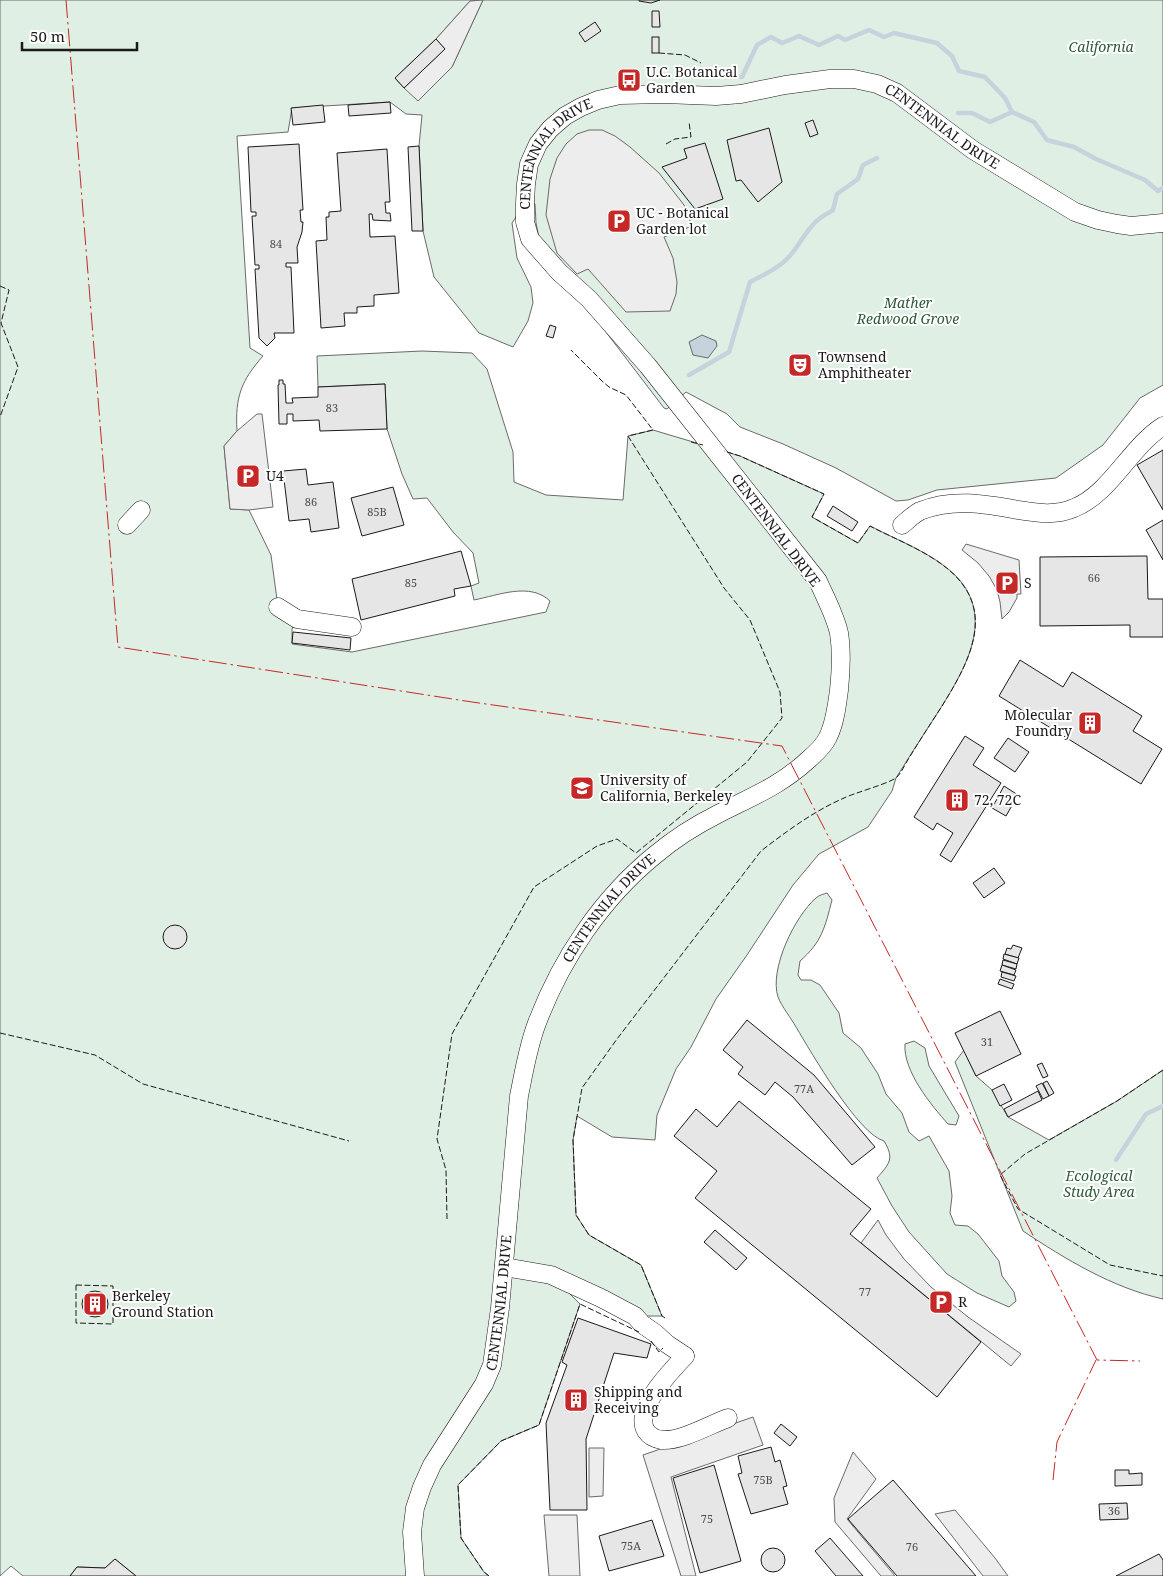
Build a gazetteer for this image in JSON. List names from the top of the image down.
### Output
{
  "streets": {
    "street": ["CENTENNIAL DRIVE"]
  },
  "parks": ["California", "Mather Redwood Grove", "Ecological Study Area"],
  "places": {
    "bus stop": ["U.C. Botanical Garden"],
    "parking": [
      "UC - Botanical Garden lot",
      "U4",
      "S",
      "R"
    ],
    "theatre": ["Townsend Amphitheater"],
    "building": [
      "Molecular Foundry",
      "72, 72C",
      "Berkeley Ground Station",
      "Shipping and Receiving"
    ],
    "school or university": ["University of California, Berkeley"]
  },
  "house_numbers": [
    "84",
    "83",
    "86",
    "85B",
    "66",
    "85",
    "31",
    "77A",
    "77",
    "75B",
    "36",
    "75",
    "75A",
    "76"
  ],
  "scale_bar": "50 m"
}
